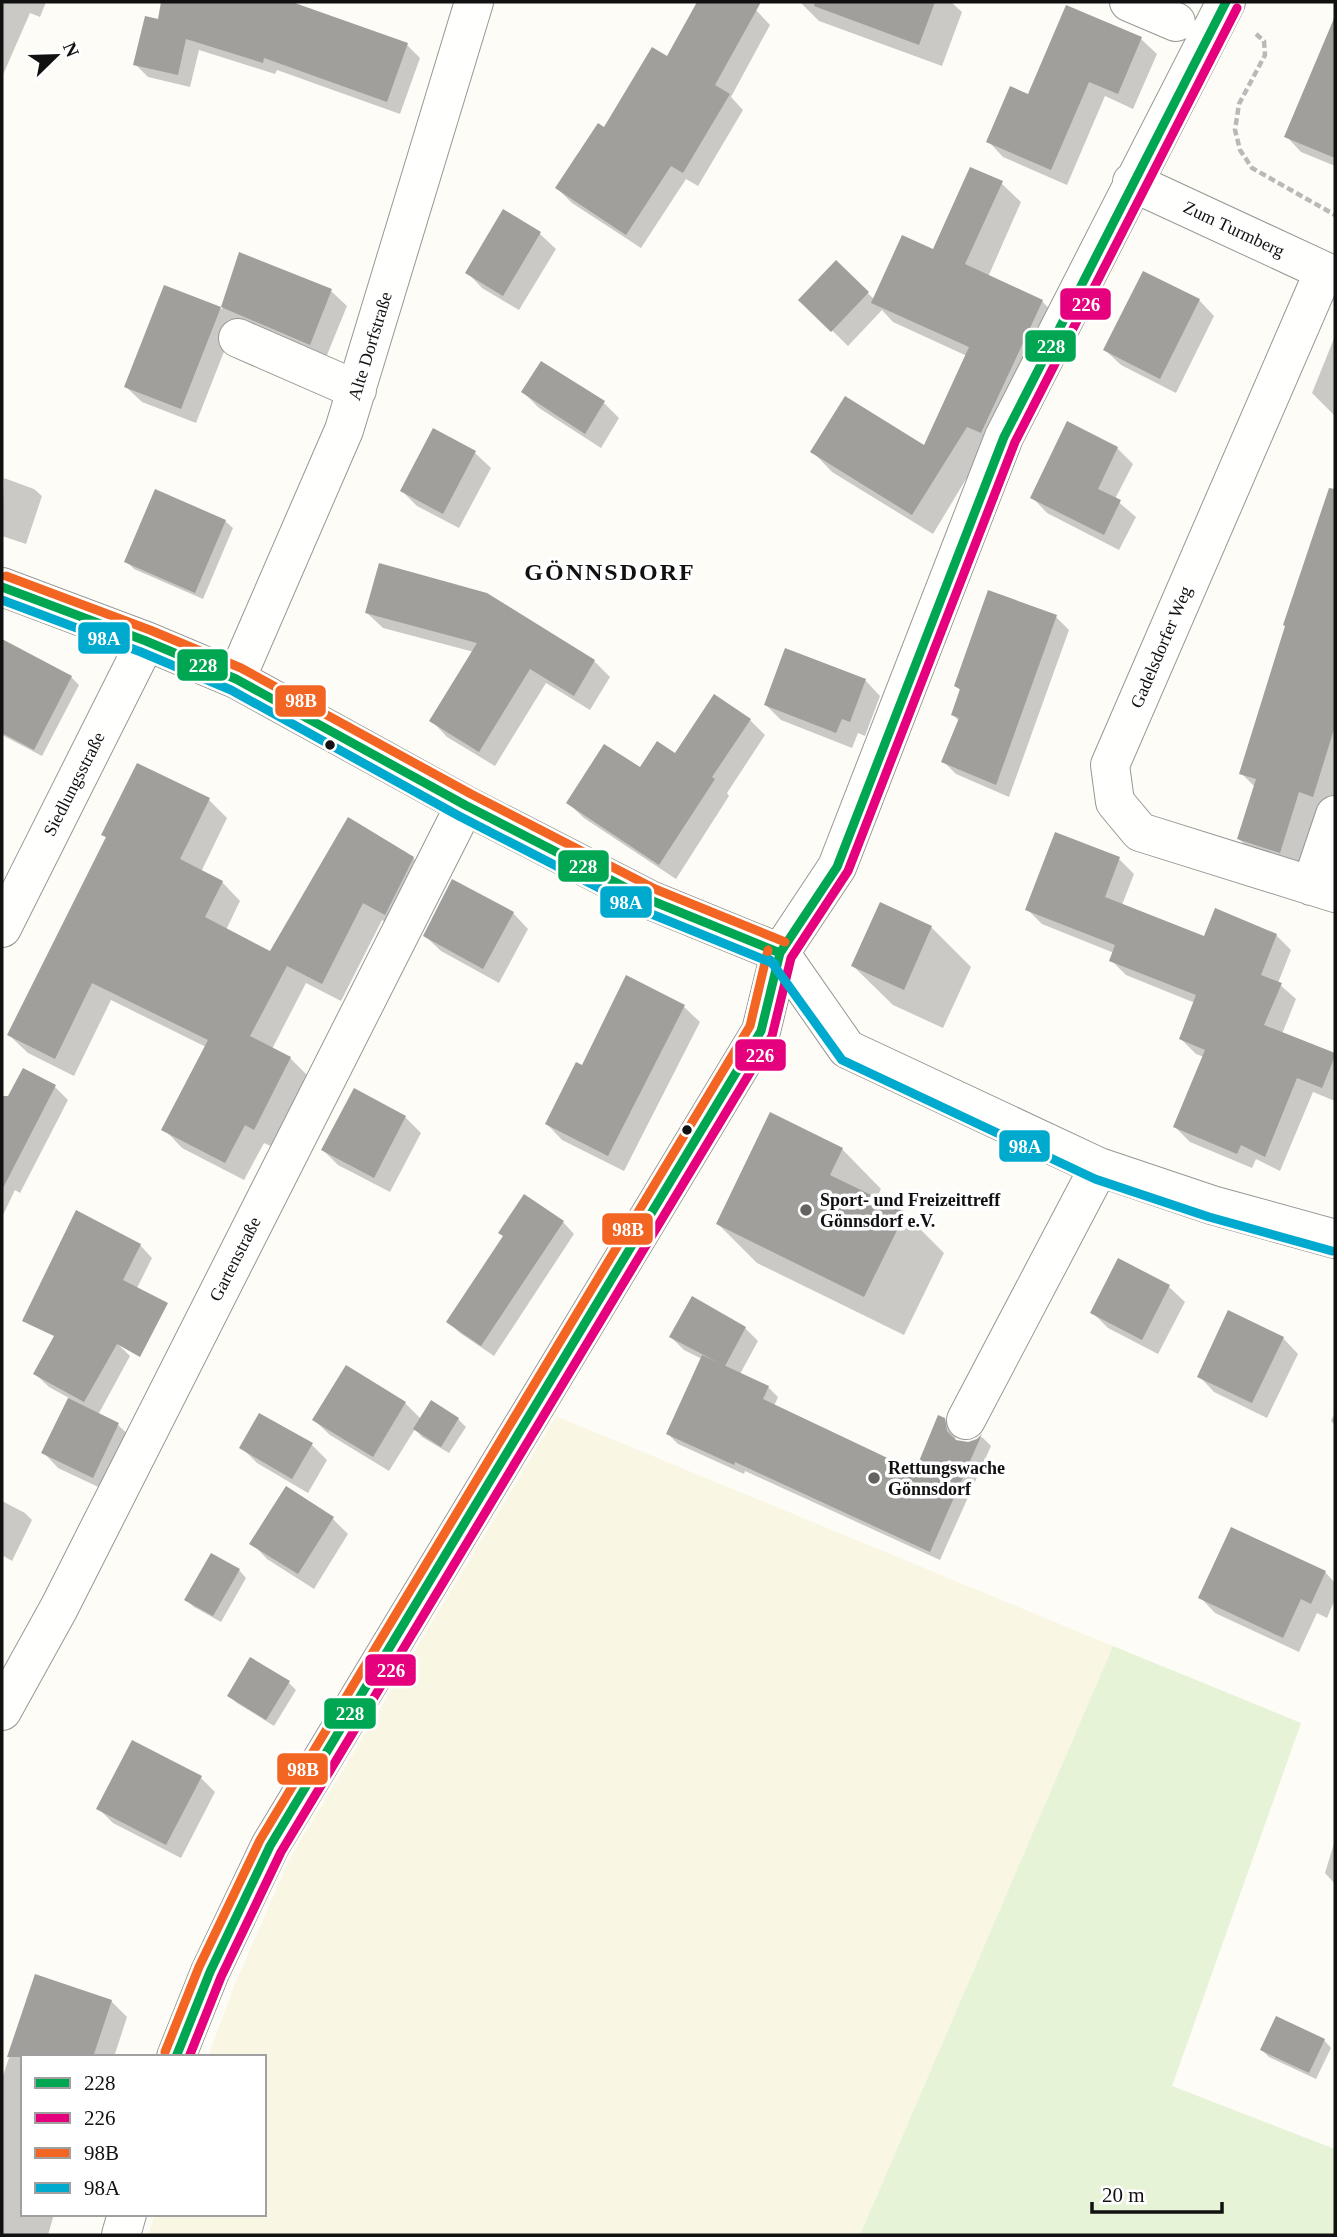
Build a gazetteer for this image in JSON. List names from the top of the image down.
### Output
{
  "streets": {
    "street": [
      "Zum Turmberg",
      "Alte Dorfstraße",
      "Gadelsdorfer Weg",
      "Siedlungsstraße",
      "Gartenstraße"
    ]
  },
  "crossings": [
    ["Zum Turmberg", "Gadelsdorfer Weg"]
  ],
  "districts": ["GÖNNSDORF"],
  "places": ["Sport- und Freizeittreff Gönnsdorf e.V.", "Rettungswache Gönnsdorf"],
  "lines": [
    "transit line 228",
    "transit line 226",
    "transit line 98B",
    "transit line 98A"
  ],
  "legend": [
    "228",
    "226",
    "98B",
    "98A"
  ],
  "scale_bar": "20 m",
  "north": "top right"
}
